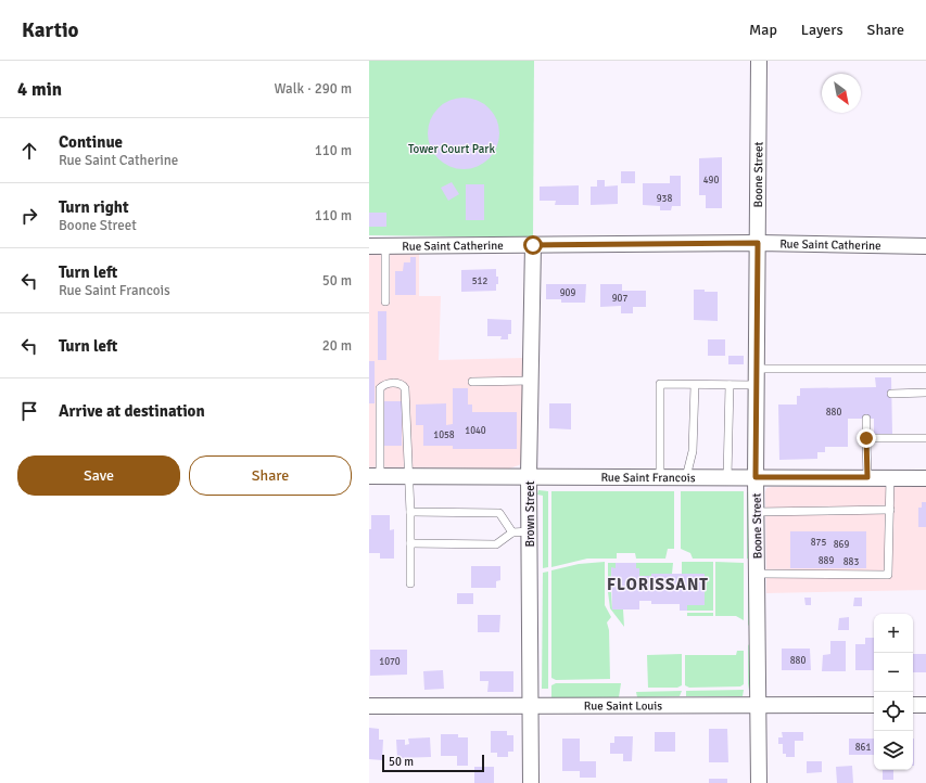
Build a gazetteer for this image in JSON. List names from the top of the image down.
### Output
{
  "streets": {
    "street": [
      "Boone Street",
      "Rue Saint Catherine",
      "Rue Saint Francois",
      "Brown Street",
      "Rue Saint Louis"
    ]
  },
  "crossings": [
    ["Boone Street", "Rue Saint Catherine"],
    ["Boone Street", "Rue Saint Francois"],
    ["Boone Street", "Rue Saint Louis"],
    ["Rue Saint Catherine", "Brown Street"],
    ["Rue Saint Francois", "Brown Street"],
    ["Brown Street", "Rue Saint Louis"]
  ],
  "districts": ["FLORISSANT"],
  "parks": ["Tower Court Park"],
  "house_numbers": [
    "490",
    "938",
    "512",
    "909",
    "907",
    "880",
    "1040",
    "1058",
    "875",
    "869",
    "889",
    "883",
    "880",
    "1070",
    "861"
  ],
  "scale_bar": "50 m",
  "north": "bottom right",
  "page": {
    "header": "Kartio",
    "nav": ["Map", "Layers", "Share"],
    "heading": ["4 min", "Walk · 290 m"],
    "list": [
      ["Continue", "Rue Saint Catherine", "110 m"],
      ["Turn right", "Boone Street", "110 m"],
      ["Turn left", "Rue Saint Francois", "50 m"],
      ["Turn left", "20 m"],
      "Arrive at destination"
    ],
    "buttons": ["Save", "Share"],
    "map_buttons": ["+", "−"],
    "scale": "50 m"
  }
}
